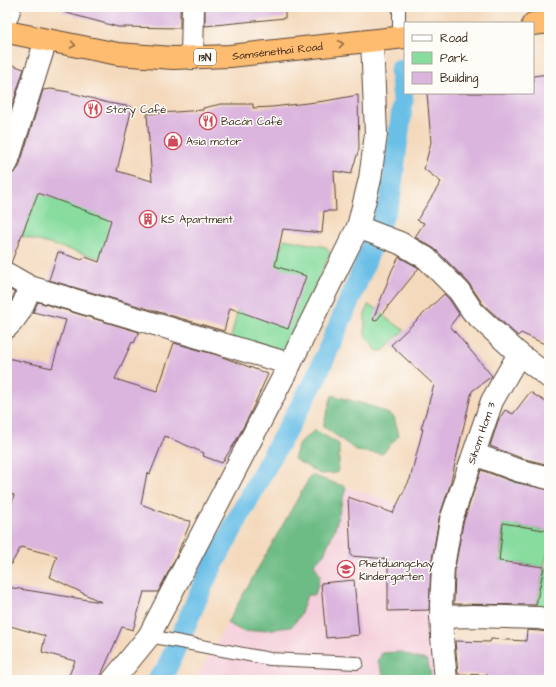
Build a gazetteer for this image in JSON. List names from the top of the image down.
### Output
{
  "streets": {
    "highway": ["Samsènethaï Road", "13N"],
    "street": ["Sihom Hom 3"]
  },
  "one_way": ["Samsènethaï Road"],
  "places": {
    "restaurant": ["Story Café", "Bacán Café"],
    "shop": ["Asia motor"],
    "building": ["KS Apartment"],
    "school or university": ["Phetduangchay Kindergarten"]
  },
  "legend": ["Road", "Park", "Building"]
}
